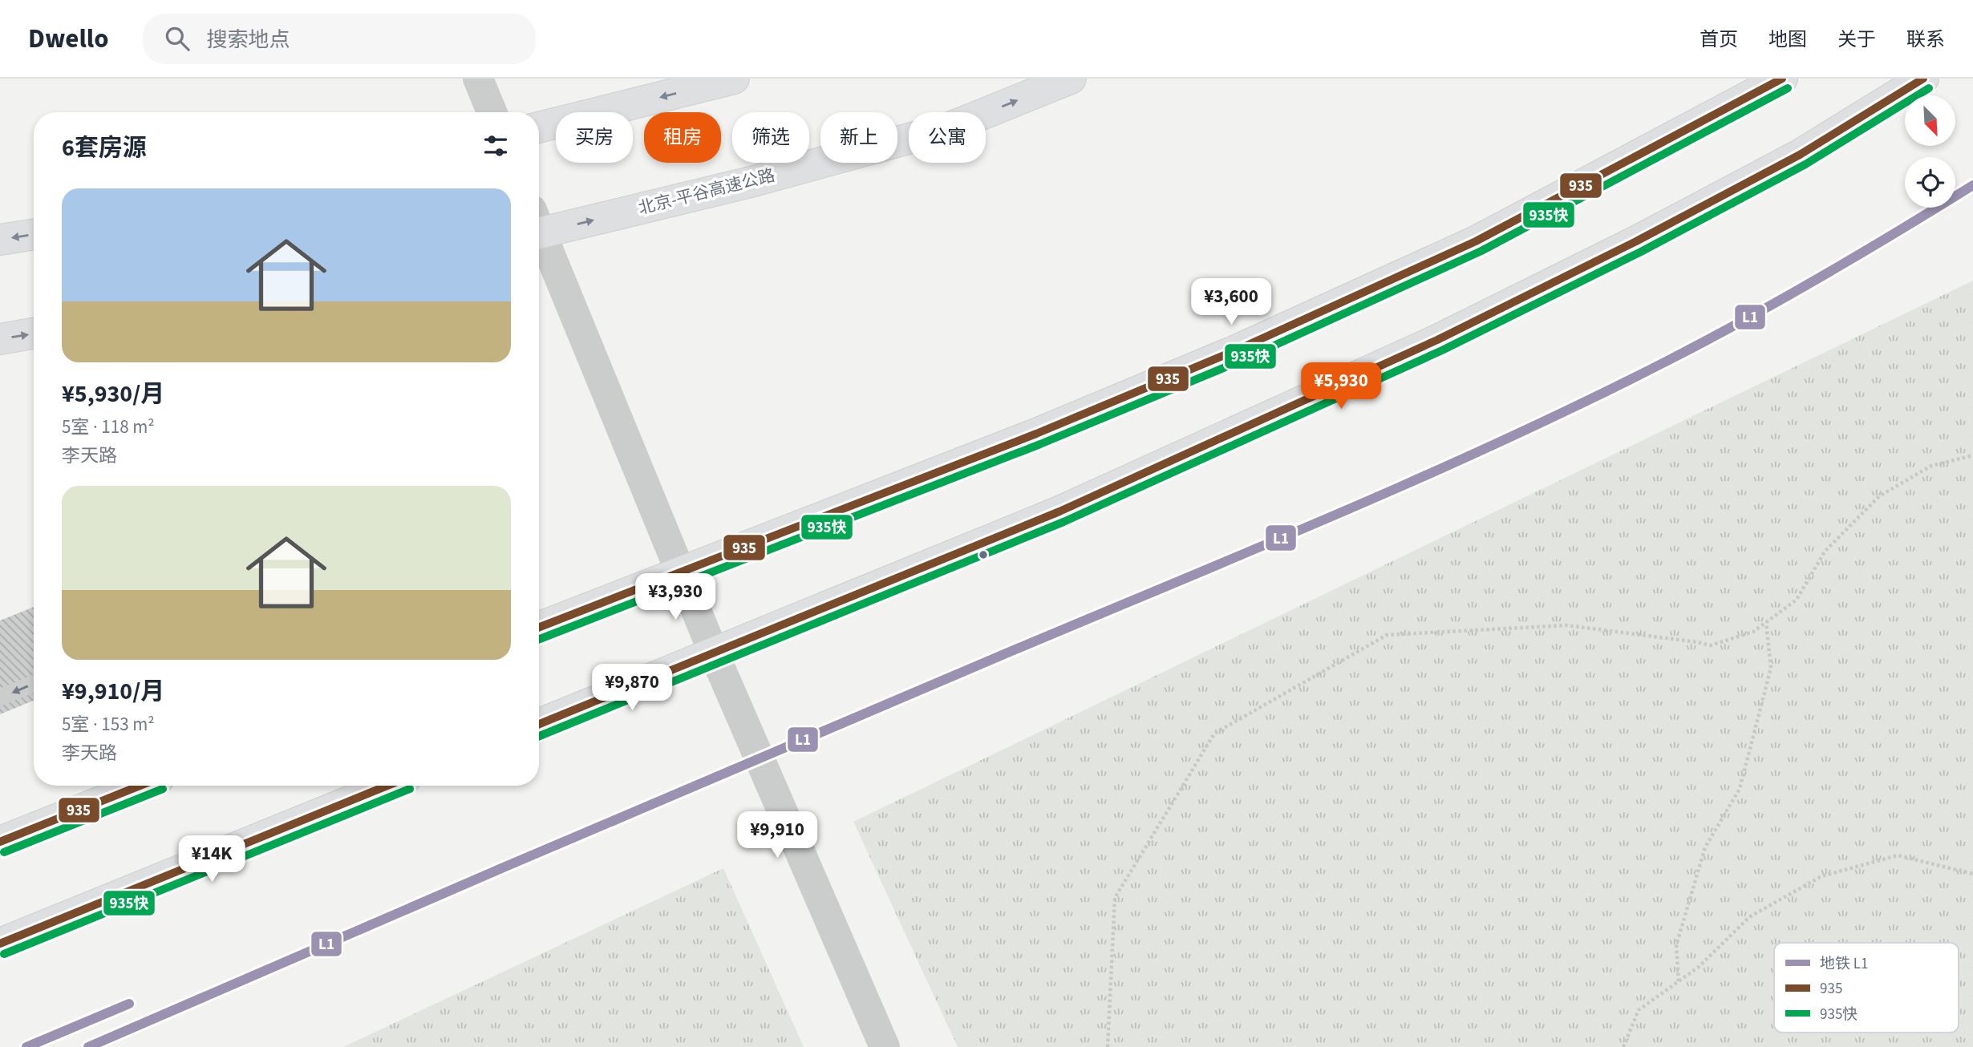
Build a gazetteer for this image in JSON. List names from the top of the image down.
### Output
{
  "streets": {
    "main road": ["北京-平谷高速公路"]
  },
  "lines": ["transit line 935", "transit line 935快", "metro line L1"],
  "legend": ["地铁 L1", "935", "935快"],
  "north": "bottom right",
  "page": {
    "header": "Dwello",
    "search": "搜索地点",
    "nav": [
      "首页",
      "地图",
      "关于",
      "联系"
    ],
    "chip": [
      "买房",
      "租房",
      "筛选",
      "新上",
      "公寓"
    ],
    "heading": "6套房源",
    "list": [
      {
        "name": "¥5,930/月",
        "note": "5室 · 118 m² · 李天路"
      },
      {
        "name": "¥9,910/月",
        "note": "5室 · 153 m² · 李天路"
      }
    ],
    "price": [
      "¥3,600",
      "¥5,930",
      "¥3,930",
      "¥9,870",
      "¥9,910",
      "¥14K"
    ]
  }
}
